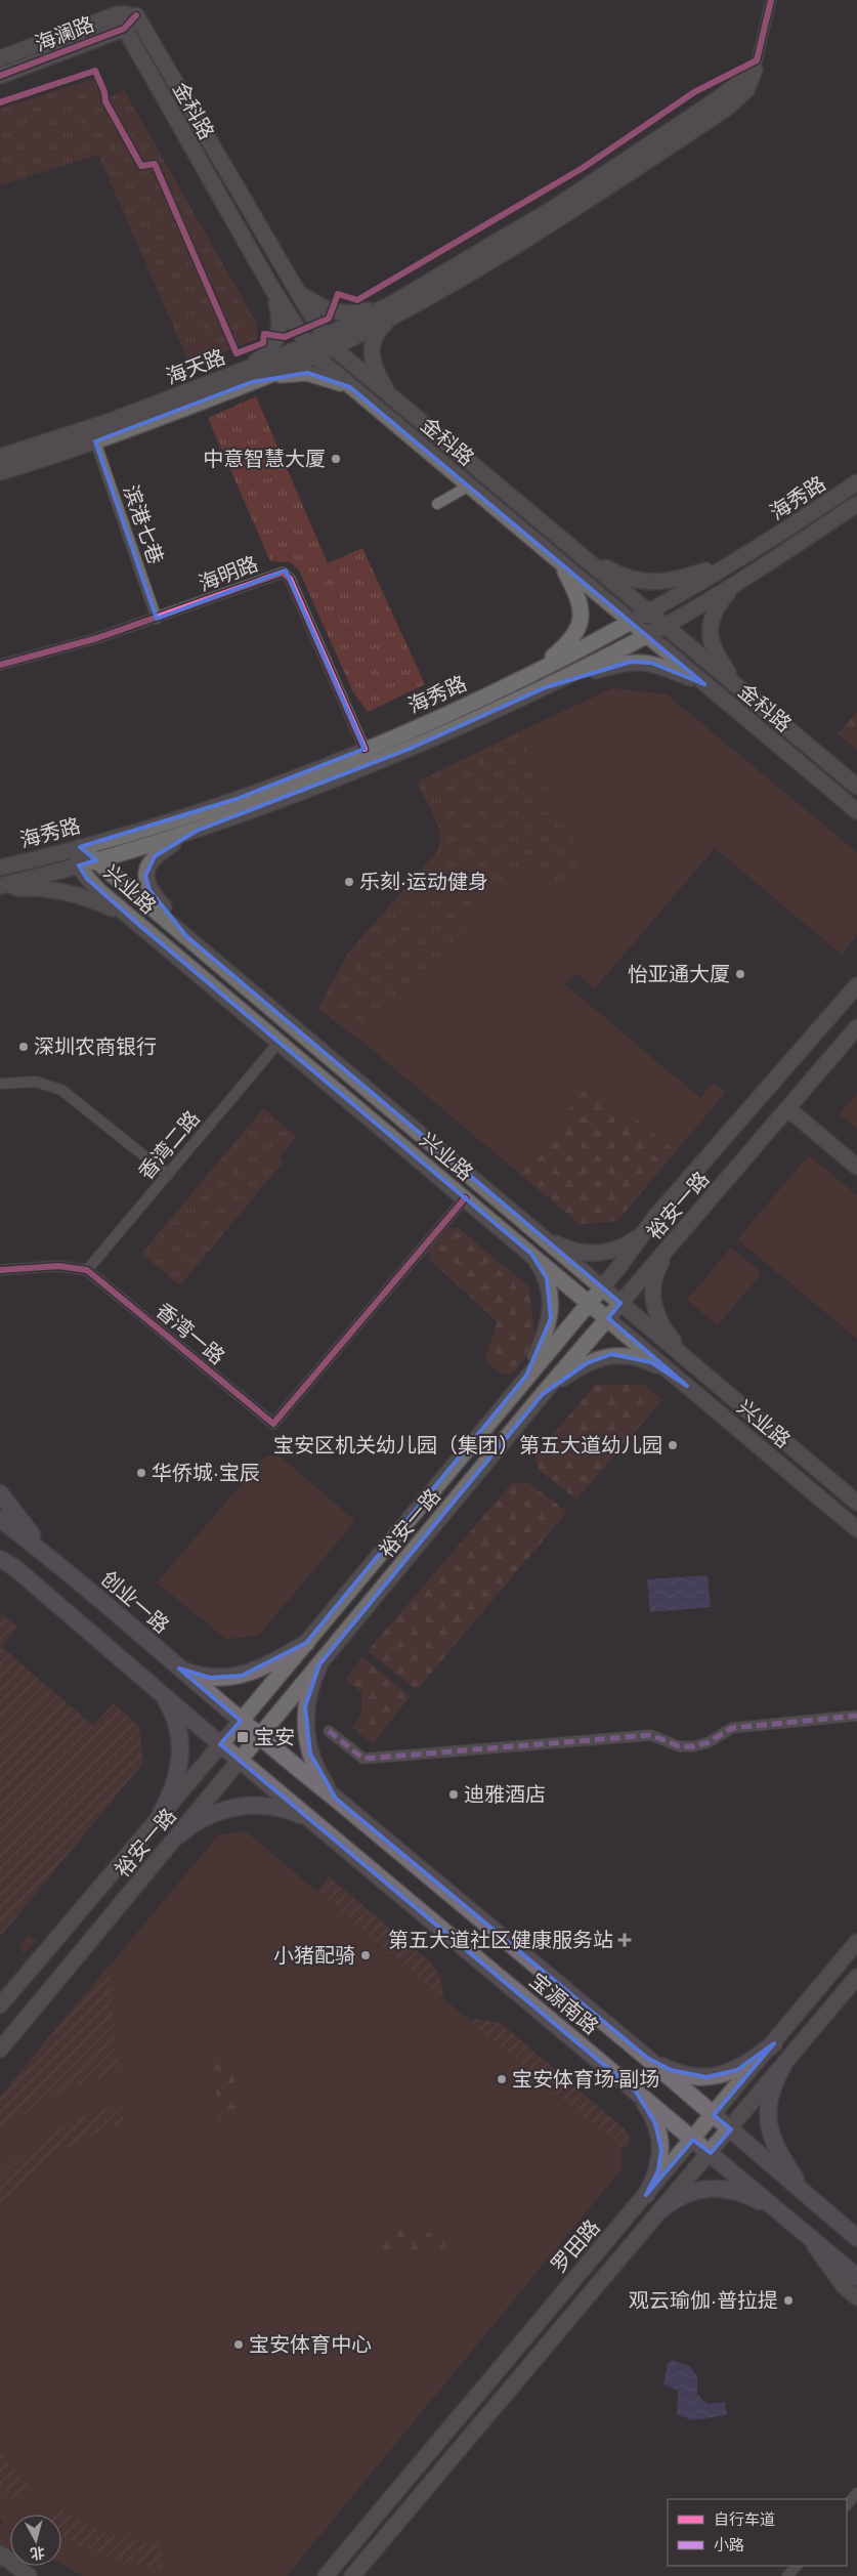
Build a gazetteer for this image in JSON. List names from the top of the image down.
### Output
{
  "streets": {
    "main road": [
      "海澜路",
      "金科路",
      "海天路",
      "海秀路",
      "兴业路",
      "裕安一路",
      "创业一路",
      "宝源南路",
      "罗田路"
    ],
    "street": [
      "滨港七巷",
      "海明路",
      "香湾二路",
      "香湾一路"
    ]
  },
  "crossings": [
    ["海澜路", "金科路"],
    ["金科路", "海天路"],
    ["金科路", "海秀路"],
    ["海天路", "滨港七巷"],
    ["海秀路", "海明路"],
    ["海秀路", "兴业路"],
    ["滨港七巷", "海明路"],
    ["兴业路", "香湾二路"],
    ["兴业路", "裕安一路"],
    ["兴业路", "香湾一路"],
    ["香湾二路", "香湾一路"],
    ["裕安一路", "创业一路"],
    ["裕安一路", "宝源南路"],
    ["创业一路", "宝源南路"],
    ["宝源南路", "罗田路"]
  ],
  "places": {
    "other": [
      "中意智慧大厦",
      "乐刻·运动健身",
      "怡亚通大厦",
      "深圳农商银行",
      "宝安区机关幼儿园（集团）第五大道幼儿园",
      "华侨城·宝辰",
      "迪雅酒店",
      "小猪配骑",
      "宝安体育场-副场",
      "观云瑜伽·普拉提",
      "宝安体育中心"
    ],
    "transit": ["宝安"],
    "health": ["第五大道社区健康服务站"]
  },
  "legend": ["自行车道", "小路"],
  "north": "bottom"
}
